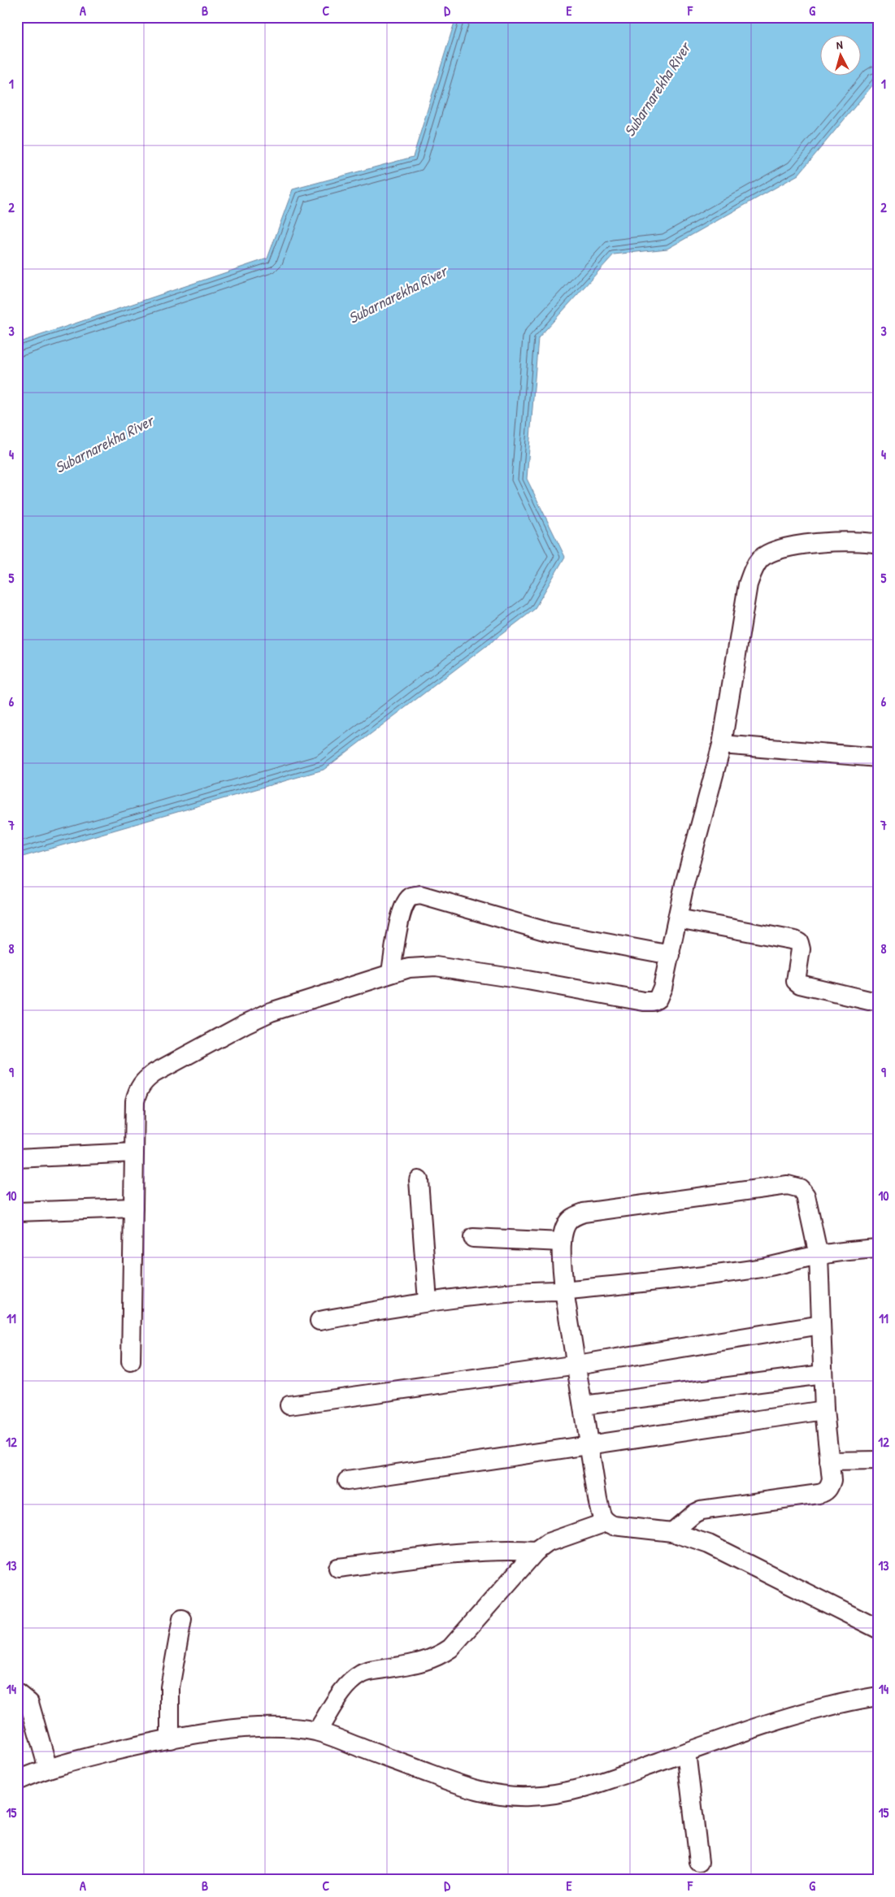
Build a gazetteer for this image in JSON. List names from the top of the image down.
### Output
{
  "water": ["Subarnarekha River"],
  "north": "top",
  "grid": {
    "columns": [
      "A",
      "B",
      "C",
      "D",
      "E",
      "F",
      "G"
    ],
    "rows": [
      "1",
      "2",
      "3",
      "4",
      "5",
      "6",
      "7",
      "8",
      "9",
      "10",
      "11",
      "12",
      "13",
      "14",
      "15"
    ]
  }
}
